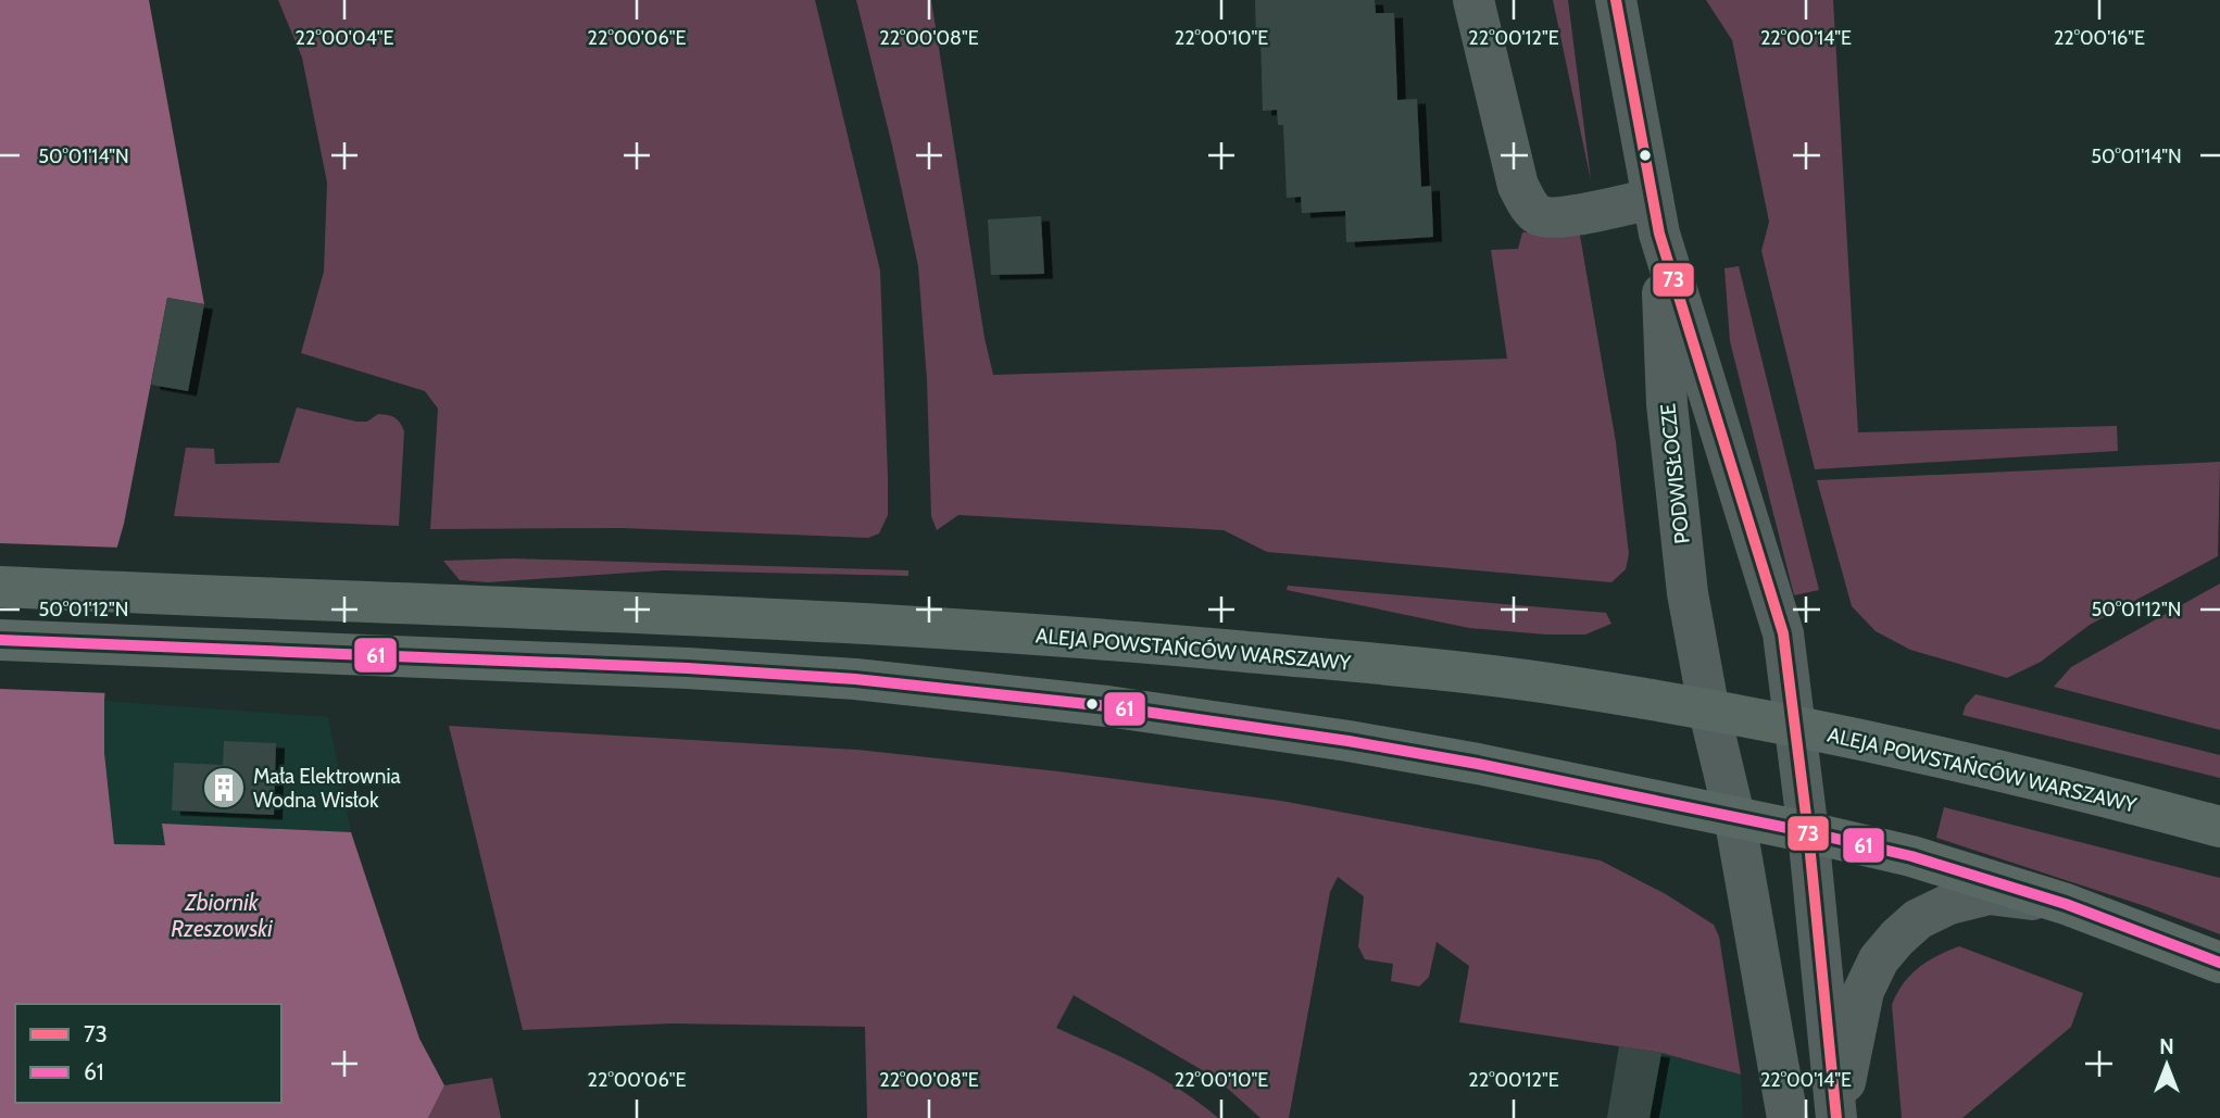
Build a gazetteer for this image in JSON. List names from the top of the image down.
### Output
{
  "streets": {
    "main road": ["ALEJA POWSTAŃCÓW WARSZAWY"],
    "street": ["PODWISŁOCZE"]
  },
  "crossings": [
    ["PODWISŁOCZE", "ALEJA POWSTAŃCÓW WARSZAWY"]
  ],
  "water": ["Zbiornik Rzeszowski"],
  "places": {
    "building": ["Mała Elektrownia Wodna Wisłok"]
  },
  "lines": ["transit line 73", "transit line 61"],
  "legend": ["73", "61"],
  "north": "top",
  "coordinates": [
    "22°00'04\"E",
    "22°00'06\"E",
    "22°00'08\"E",
    "22°00'10\"E",
    "22°00'12\"E",
    "22°00'14\"E",
    "22°00'16\"E",
    "50°01'14\"N",
    "50°01'12\"N"
  ]
}
